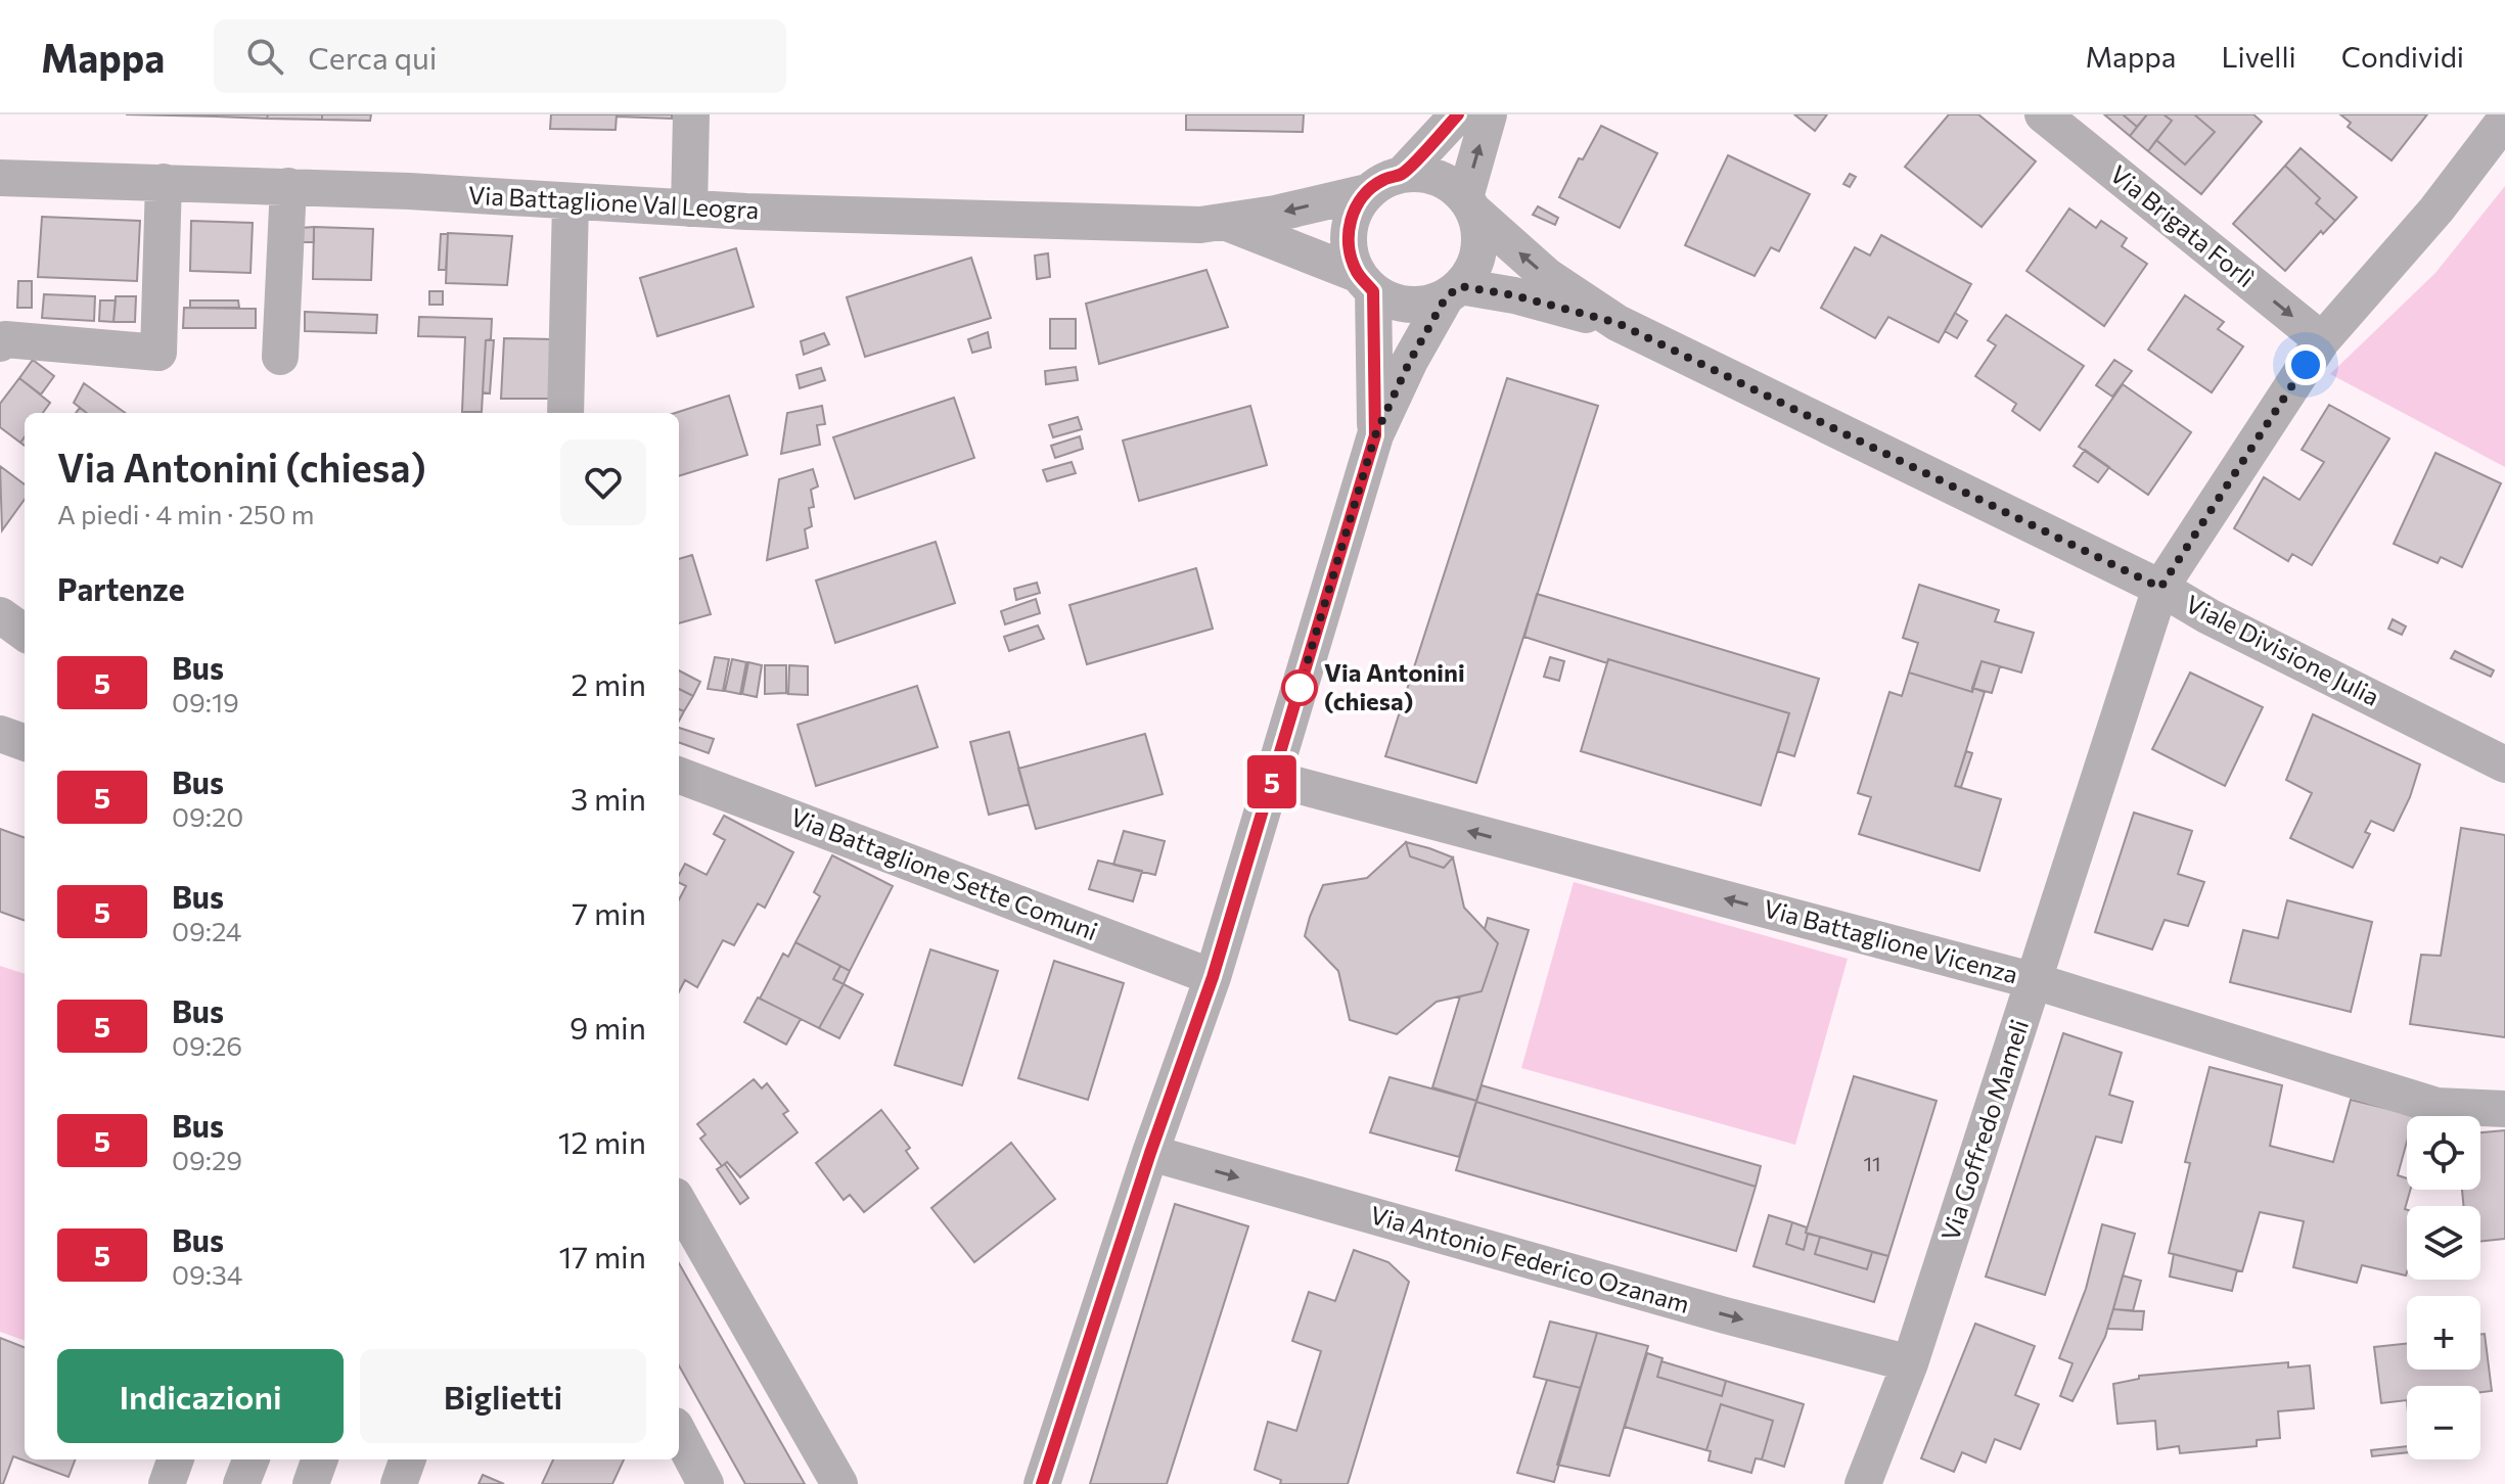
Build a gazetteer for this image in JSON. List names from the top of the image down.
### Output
{
  "streets": {
    "street": [
      "Via Battaglione Val Leogra",
      "Via Brigata Forlì",
      "Viale Divisione Julia",
      "Via Battaglione Sette Comuni",
      "Via Battaglione Vicenza",
      "Via Goffredo Mameli",
      "Via Antonio Federico Ozanam"
    ]
  },
  "crossings": [
    ["Via Battaglione Val Leogra", "Viale Divisione Julia"],
    ["Via Brigata Forlì", "Via Goffredo Mameli"],
    ["Viale Divisione Julia", "Via Goffredo Mameli"],
    ["Via Battaglione Vicenza", "Via Goffredo Mameli"],
    ["Via Goffredo Mameli", "Via Antonio Federico Ozanam"]
  ],
  "one_way": ["Via Brigata Forlì", "Via Battaglione Vicenza", "Via Antonio Federico Ozanam"],
  "places": ["Via Antonini (chiesa)"],
  "lines": ["bus line 5"],
  "house_numbers": ["11"],
  "page": {
    "header": "Mappa",
    "search": "Cerca qui",
    "nav": ["Mappa", "Livelli", "Condividi"],
    "on_map": "5",
    "heading": [
      ["Via Antonini (chiesa)", "A piedi · 4 min · 250 m"],
      "Partenze"
    ],
    "list": [
      {
        "mark": "5",
        "name": "Bus",
        "note": "09:19",
        "value": "2 min"
      },
      {
        "mark": "5",
        "name": "Bus",
        "note": "09:20",
        "value": "3 min"
      },
      {
        "mark": "5",
        "name": "Bus",
        "note": "09:24",
        "value": "7 min"
      },
      {
        "mark": "5",
        "name": "Bus",
        "note": "09:26",
        "value": "9 min"
      },
      {
        "mark": "5",
        "name": "Bus",
        "note": "09:29",
        "value": "12 min"
      },
      {
        "mark": "5",
        "name": "Bus",
        "note": "09:34",
        "value": "17 min"
      }
    ],
    "map_buttons": ["+", "−"],
    "buttons": ["Indicazioni", "Biglietti"]
  }
}
